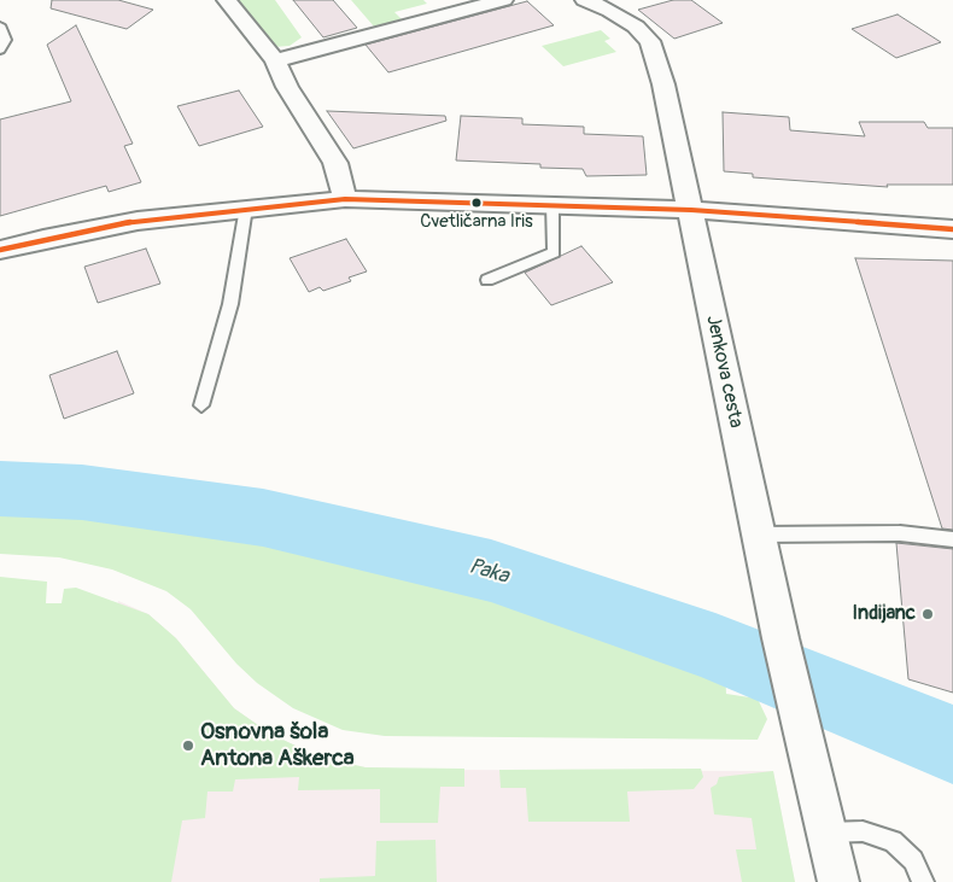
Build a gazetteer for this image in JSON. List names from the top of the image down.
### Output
{
  "streets": {
    "street": ["Jenkova cesta"]
  },
  "water": ["Paka"],
  "places": ["Cvetličarna Iris", "Indijanc", "Osnovna šola Antona Aškerca"]
}
